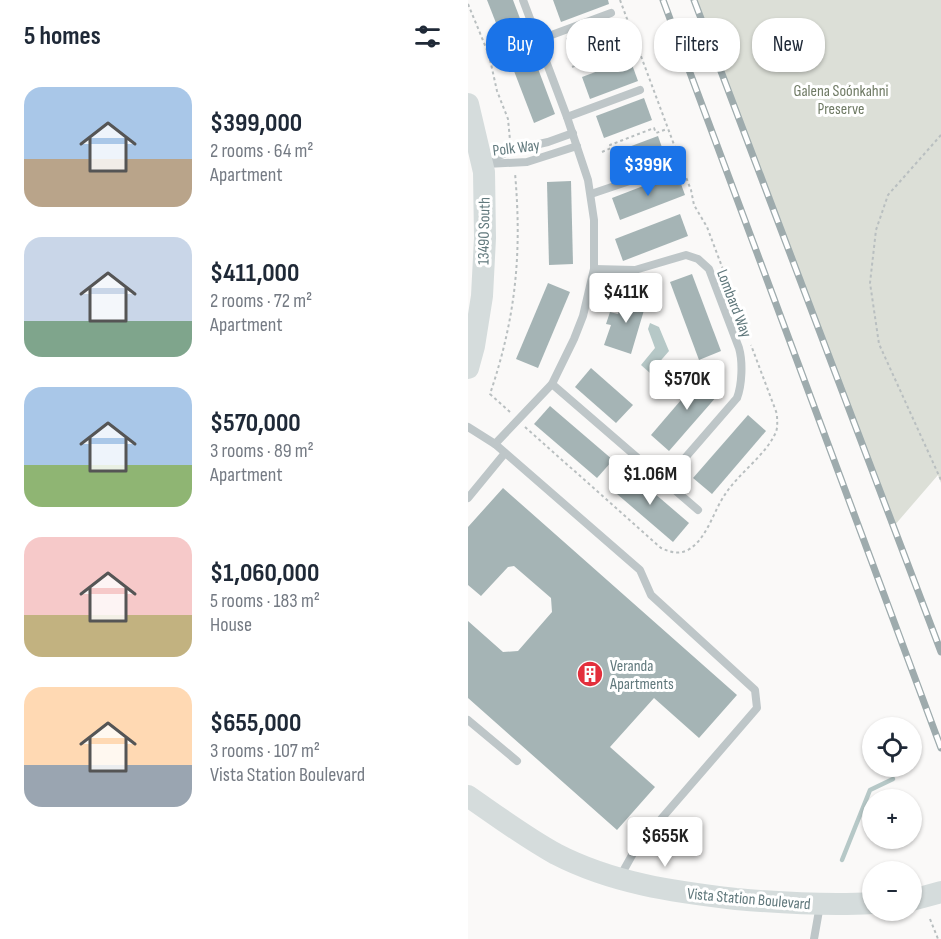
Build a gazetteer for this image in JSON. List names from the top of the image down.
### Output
{
  "streets": {
    "street": ["13490 South", "Vista Station Boulevard"],
    "lane": ["Polk Way", "Lombard Way"]
  },
  "crossings": [
    ["Polk Way", "13490 South"]
  ],
  "parks": ["Galena Soónkahni Preserve"],
  "places": {
    "building": ["Veranda Apartments"]
  },
  "page": {
    "heading": "5 homes",
    "chip": [
      "Buy",
      "Rent",
      "Filters",
      "New"
    ],
    "list": [
      {
        "name": "$399,000",
        "note": "2 rooms · 64 m² · Apartment"
      },
      {
        "name": "$411,000",
        "note": "2 rooms · 72 m² · Apartment"
      },
      {
        "name": "$570,000",
        "note": "3 rooms · 89 m² · Apartment"
      },
      {
        "name": "$1,060,000",
        "note": "5 rooms · 183 m² · House"
      },
      {
        "name": "$655,000",
        "note": "3 rooms · 107 m² · Vista Station Boulevard"
      }
    ],
    "price": [
      "$399K",
      "$411K",
      "$570K",
      "$1.06M",
      "$655K"
    ],
    "map_buttons": ["+", "−"]
  }
}
